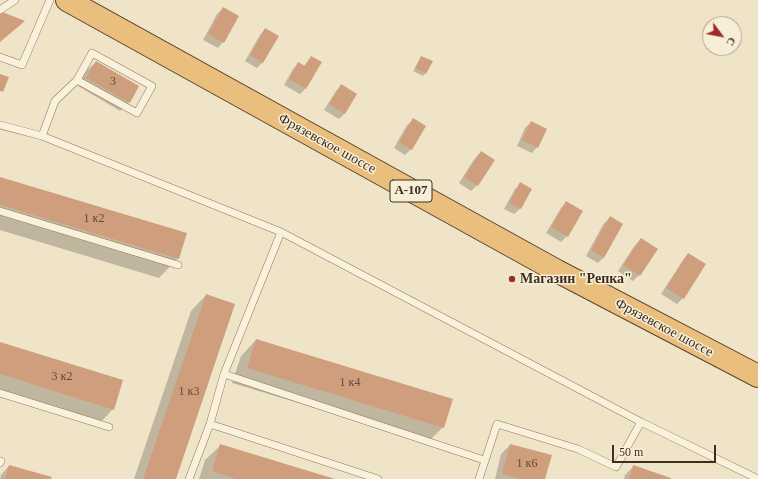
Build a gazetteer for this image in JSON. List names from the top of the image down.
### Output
{
  "streets": {
    "highway": ["Фрязевское шоссе", "А-107"]
  },
  "places": ["Магазин \"Репка\""],
  "house_numbers": [
    "3",
    "1 к2",
    "3 к2",
    "1 к4",
    "1 к3",
    "1 к6"
  ],
  "scale_bar": "50 m",
  "north": "bottom right"
}
